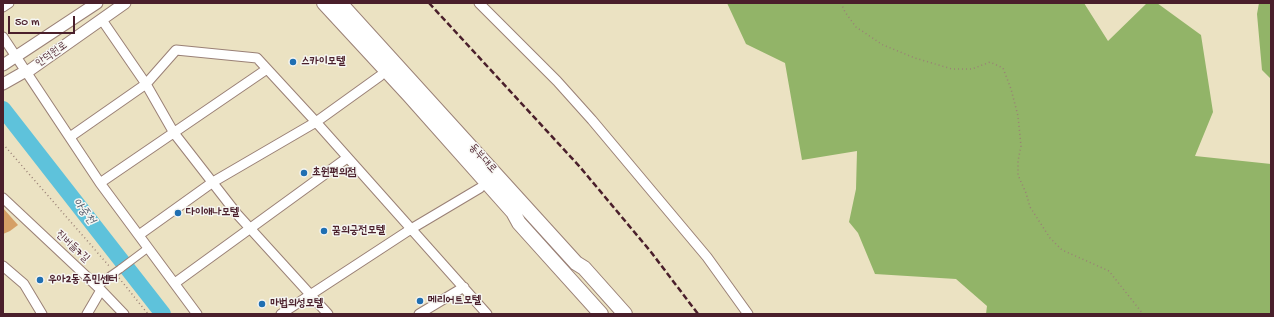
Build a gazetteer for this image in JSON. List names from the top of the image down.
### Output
{
  "streets": {
    "main road": ["동부대로"],
    "street": ["안덕원로", "진버들7길"]
  },
  "water": ["아중천"],
  "places": [
    "스카이모텔",
    "초원편의점",
    "다이애나모텔",
    "꿈의궁전모텔",
    "우아2동 주민센터",
    "메리어트모텔",
    "마법의성모텔"
  ],
  "scale_bar": "50 m"
}
